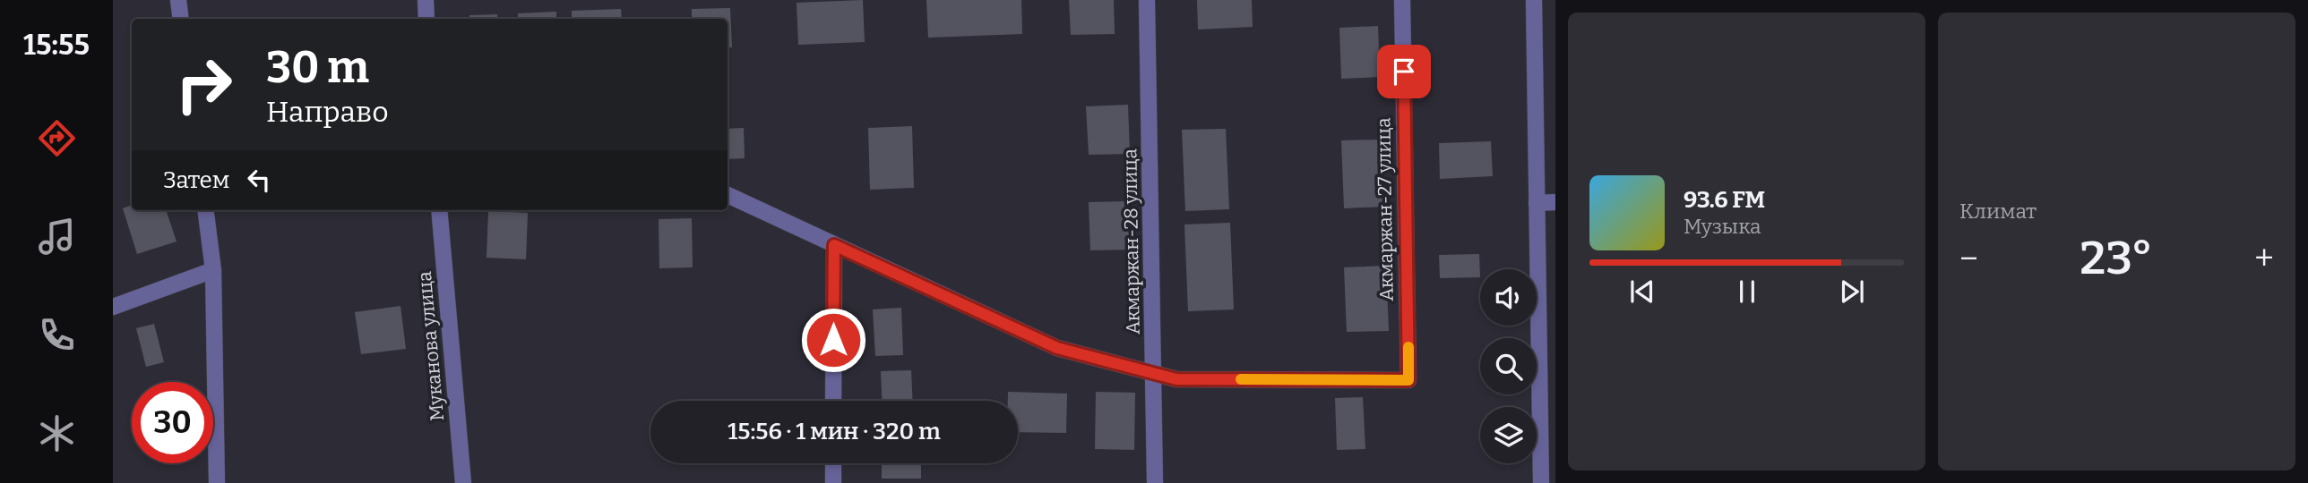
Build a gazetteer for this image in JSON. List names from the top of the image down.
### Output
{
  "streets": {
    "street": ["Акмаржан-27 улица", "Акмаржан-28 улица", "Муканова улица"]
  },
  "crossings": [
    ["Акмаржан-27 улица", "Акмаржан-28 улица"]
  ],
  "page": {
    "tabs": "15:55",
    "tile": "Климат",
    "turn": ["30 m", "Направо"],
    "then": "Затем",
    "song": ["93.6 FM", "Музыка"],
    "heat": ["−", "23°", "+"],
    "limit": "30",
    "trip": "15:56 · 1 мин · 320 m"
  }
}
